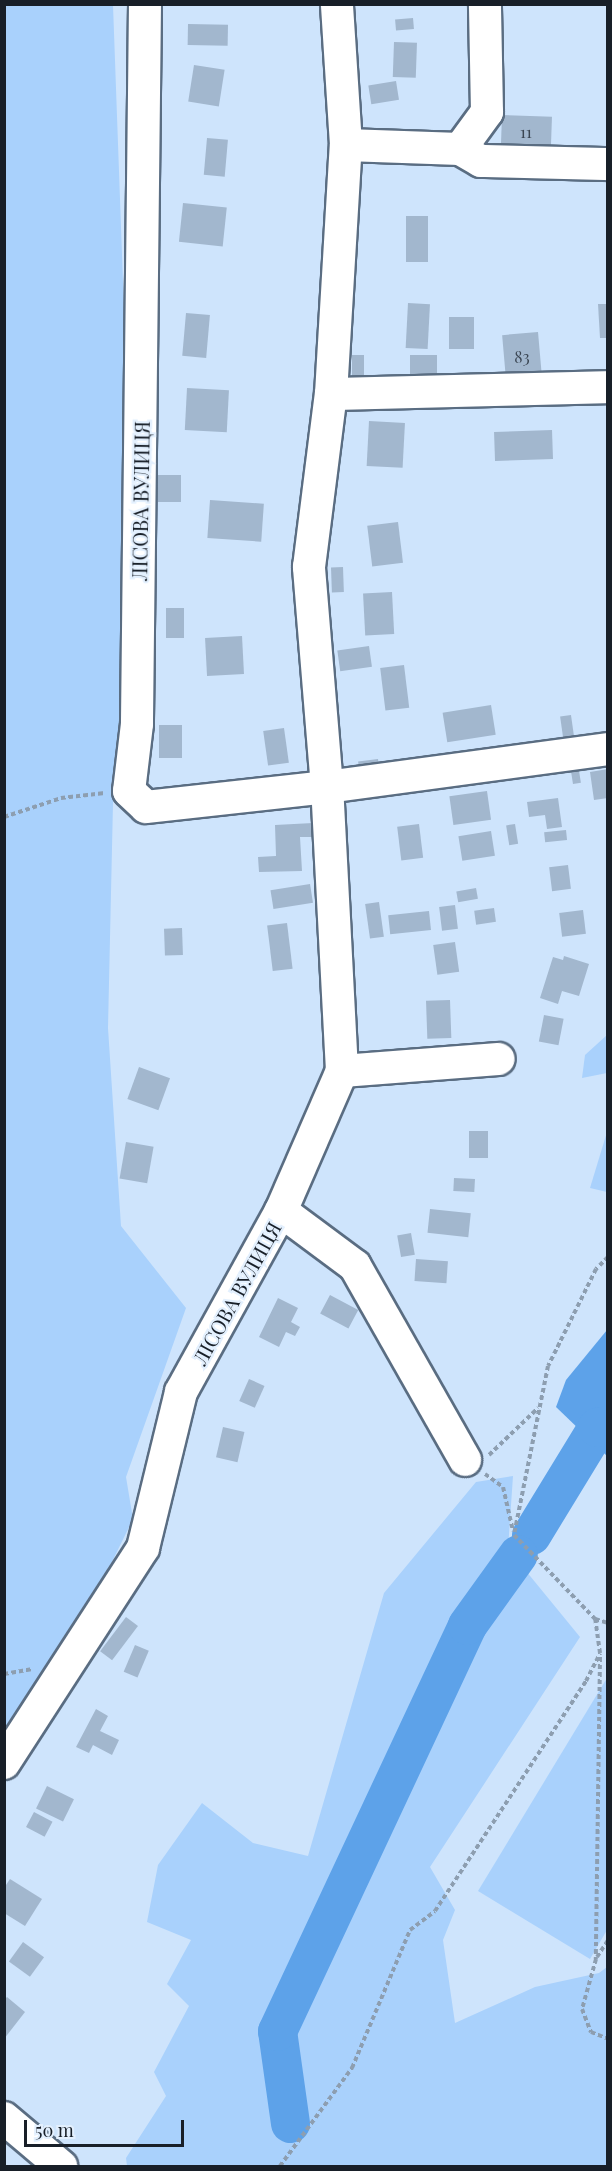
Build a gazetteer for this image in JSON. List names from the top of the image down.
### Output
{
  "streets": {
    "street": ["ЛІСОВА ВУЛИЦЯ"]
  },
  "house_numbers": ["11", "83"],
  "scale_bar": "50 m"
}
